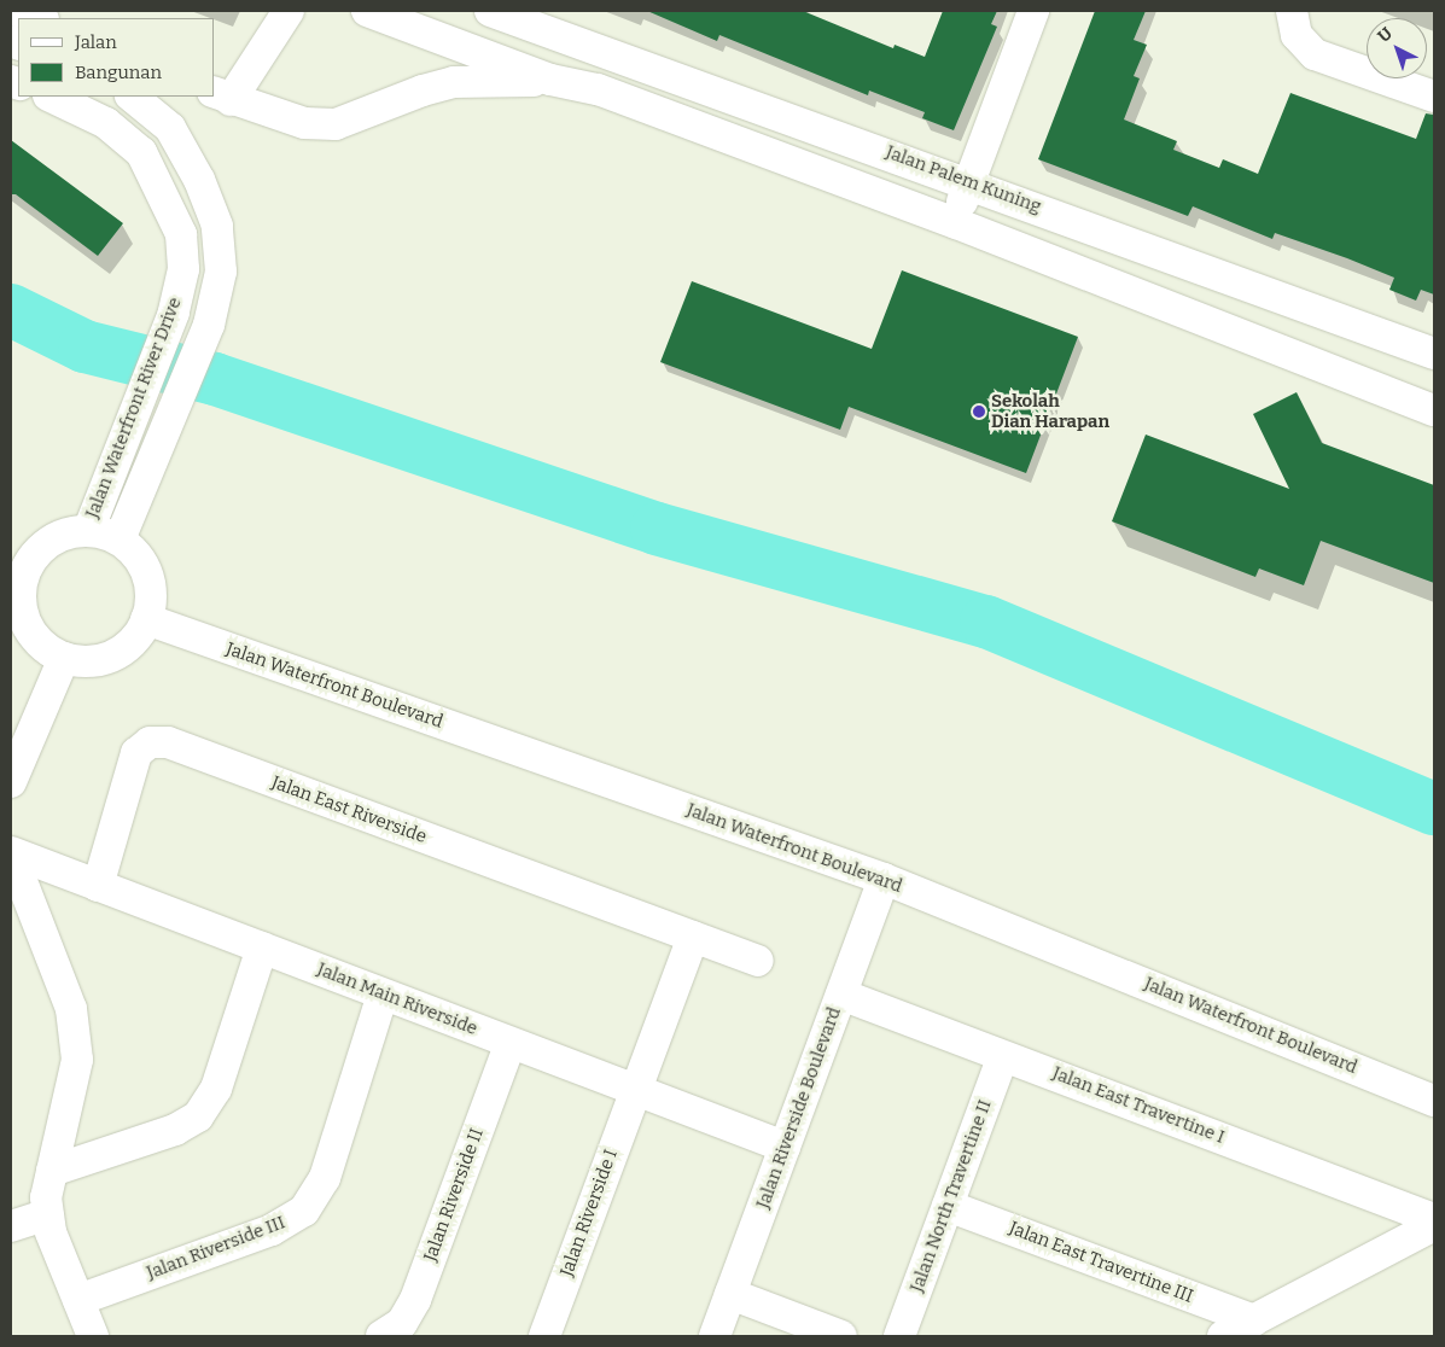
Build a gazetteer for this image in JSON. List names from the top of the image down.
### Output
{
  "streets": {
    "street": [
      "Jalan Palem Kuning",
      "Jalan Waterfront River Drive",
      "Jalan Waterfront Boulevard",
      "Jalan East Riverside",
      "Jalan Main Riverside",
      "Jalan East Travertine I",
      "Jalan Riverside Boulevard",
      "Jalan Riverside II",
      "Jalan North Travertine II",
      "Jalan Riverside I",
      "Jalan Riverside III",
      "Jalan East Travertine III"
    ]
  },
  "crossings": [
    ["Jalan Waterfront River Drive", "Jalan Waterfront Boulevard"],
    ["Jalan Waterfront Boulevard", "Jalan Riverside Boulevard"],
    ["Jalan East Riverside", "Jalan Main Riverside"],
    ["Jalan Main Riverside", "Jalan Riverside Boulevard"],
    ["Jalan Main Riverside", "Jalan Riverside II"],
    ["Jalan Main Riverside", "Jalan Riverside I"],
    ["Jalan Main Riverside", "Jalan Riverside III"],
    ["Jalan East Travertine I", "Jalan Riverside Boulevard"],
    ["Jalan East Travertine I", "Jalan North Travertine II"],
    ["Jalan North Travertine II", "Jalan East Travertine III"]
  ],
  "places": ["Sekolah Dian Harapan"],
  "legend": ["Jalan", "Bangunan"],
  "north": "top left"
}
